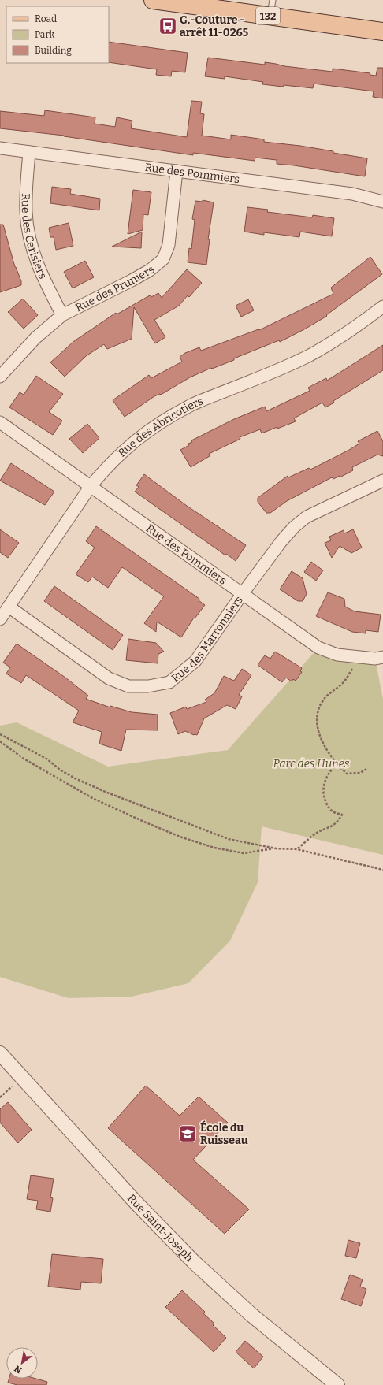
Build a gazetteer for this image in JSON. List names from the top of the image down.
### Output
{
  "streets": {
    "main road": ["132"],
    "street": [
      "Rue des Pommiers",
      "Rue des Cerisiers",
      "Rue des Pruniers",
      "Rue des Abricotiers",
      "Rue des Marronniers",
      "Rue Saint-Joseph"
    ]
  },
  "crossings": [
    ["Rue des Pommiers", "Rue des Cerisiers"],
    ["Rue des Pommiers", "Rue des Pruniers"],
    ["Rue des Pommiers", "Rue des Abricotiers"],
    ["Rue des Pommiers", "Rue des Marronniers"],
    ["Rue des Cerisiers", "Rue des Pruniers"],
    ["Rue des Abricotiers", "Rue des Marronniers"]
  ],
  "parks": ["Parc des Hunes"],
  "places": {
    "bus stop": ["G.-Couture - arrêt 11-0265"],
    "school or university": ["École du Ruisseau"]
  },
  "legend": ["Road", "Park", "Building"],
  "north": "bottom left"
}
